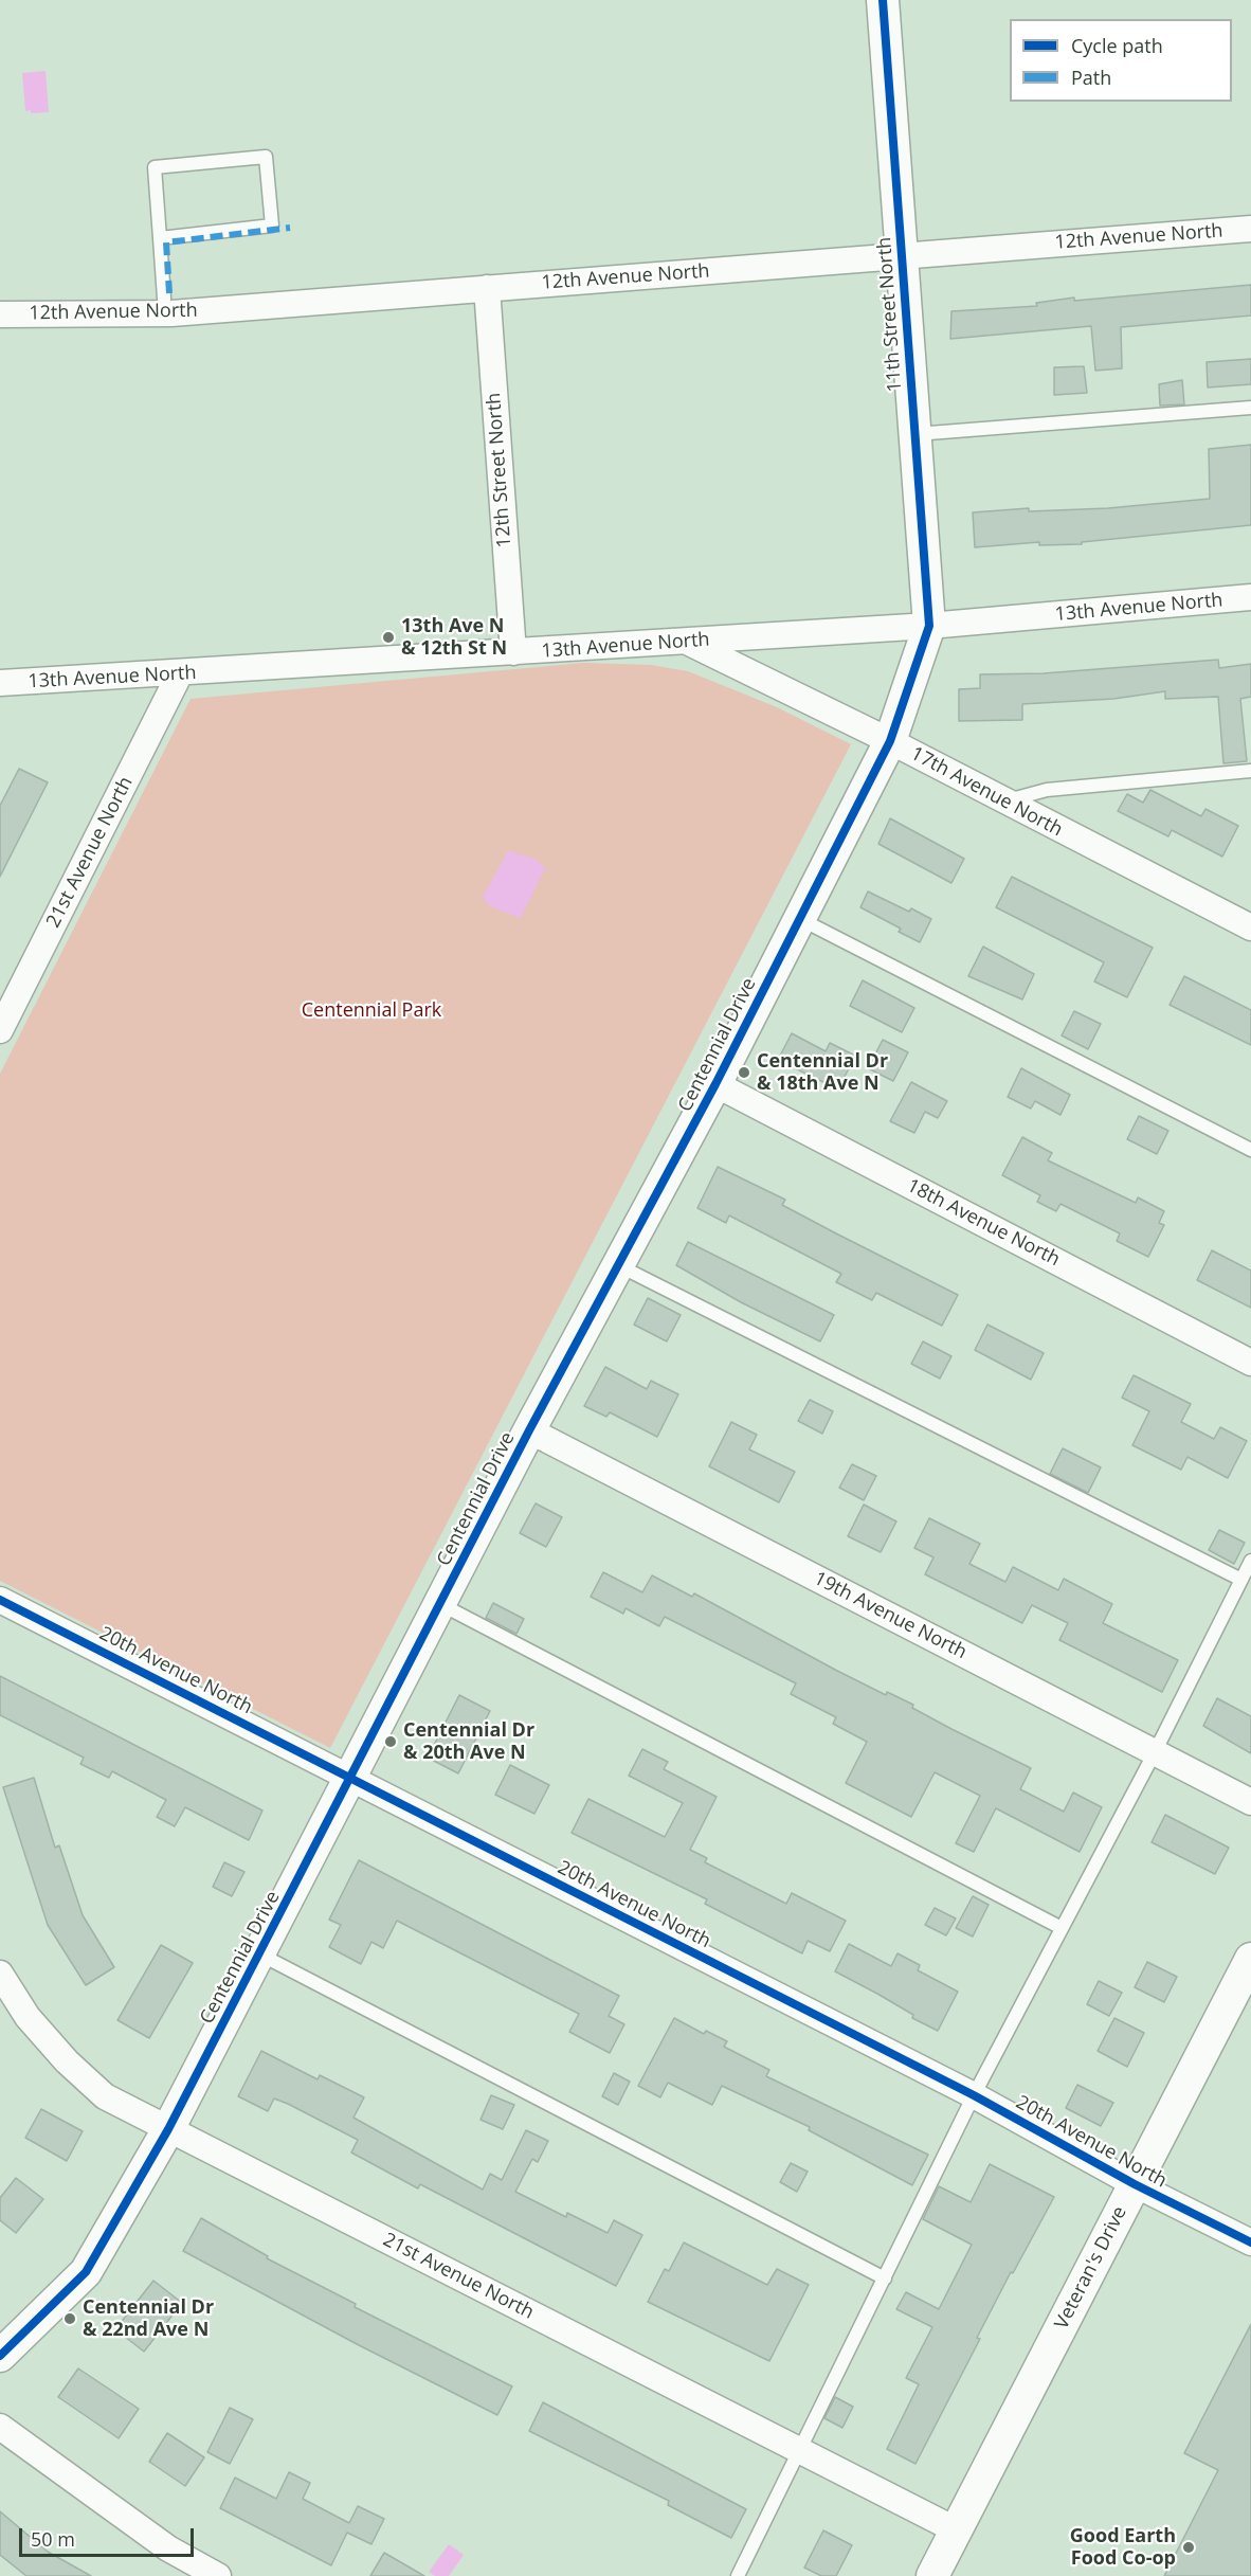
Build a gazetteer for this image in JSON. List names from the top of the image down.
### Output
{
  "streets": {
    "street": [
      "12th Avenue North",
      "11th Street North",
      "12th Street North",
      "13th Avenue North",
      "17th Avenue North",
      "21st Avenue North",
      "Centennial Drive",
      "18th Avenue North",
      "19th Avenue North",
      "20th Avenue North",
      "Veteran's Drive"
    ]
  },
  "crossings": [
    ["12th Avenue North", "11th Street North"],
    ["12th Avenue North", "12th Street North"],
    ["11th Street North", "13th Avenue North"],
    ["11th Street North", "Centennial Drive"],
    ["12th Street North", "13th Avenue North"],
    ["13th Avenue North", "17th Avenue North"],
    ["13th Avenue North", "21st Avenue North"],
    ["13th Avenue North", "Centennial Drive"],
    ["17th Avenue North", "Centennial Drive"],
    ["21st Avenue North", "Centennial Drive"],
    ["21st Avenue North", "Veteran's Drive"],
    ["Centennial Drive", "18th Avenue North"],
    ["Centennial Drive", "19th Avenue North"],
    ["Centennial Drive", "20th Avenue North"],
    ["20th Avenue North", "Veteran's Drive"]
  ],
  "parks": ["Centennial Park"],
  "places": [
    "13th Ave N & 12th St N",
    "Centennial Dr & 18th Ave N",
    "Centennial Dr & 20th Ave N",
    "Centennial Dr & 22nd Ave N",
    "Good Earth Food Co-op"
  ],
  "legend": ["Cycle path", "Path"],
  "scale_bar": "50 m"
}
